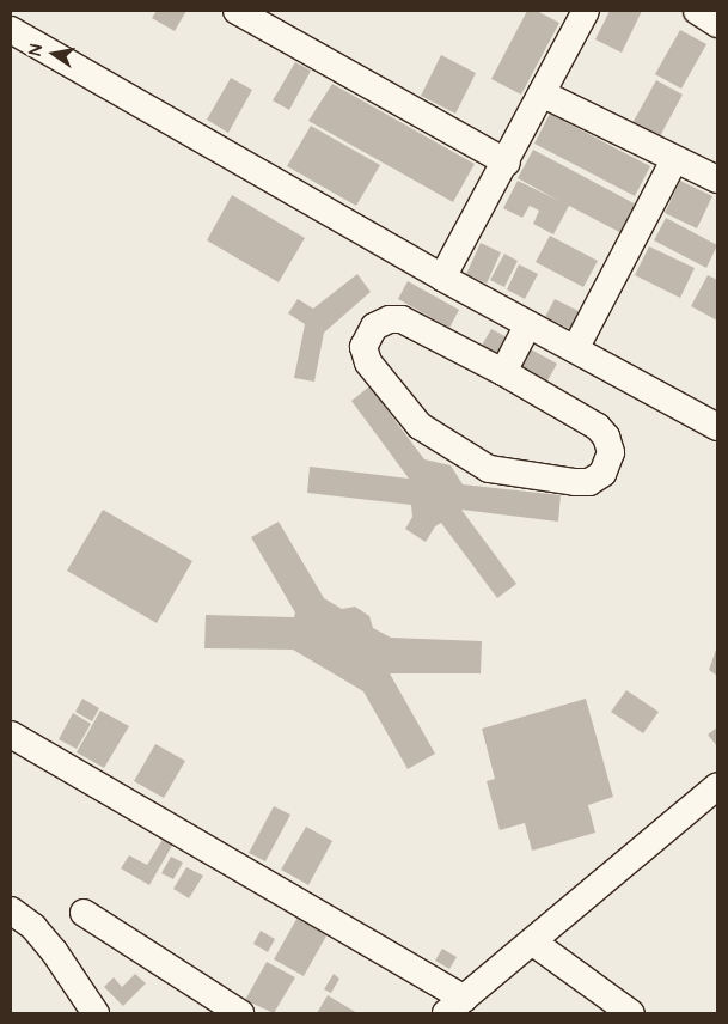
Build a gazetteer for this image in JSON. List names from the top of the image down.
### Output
{
  "north": "left"
}
